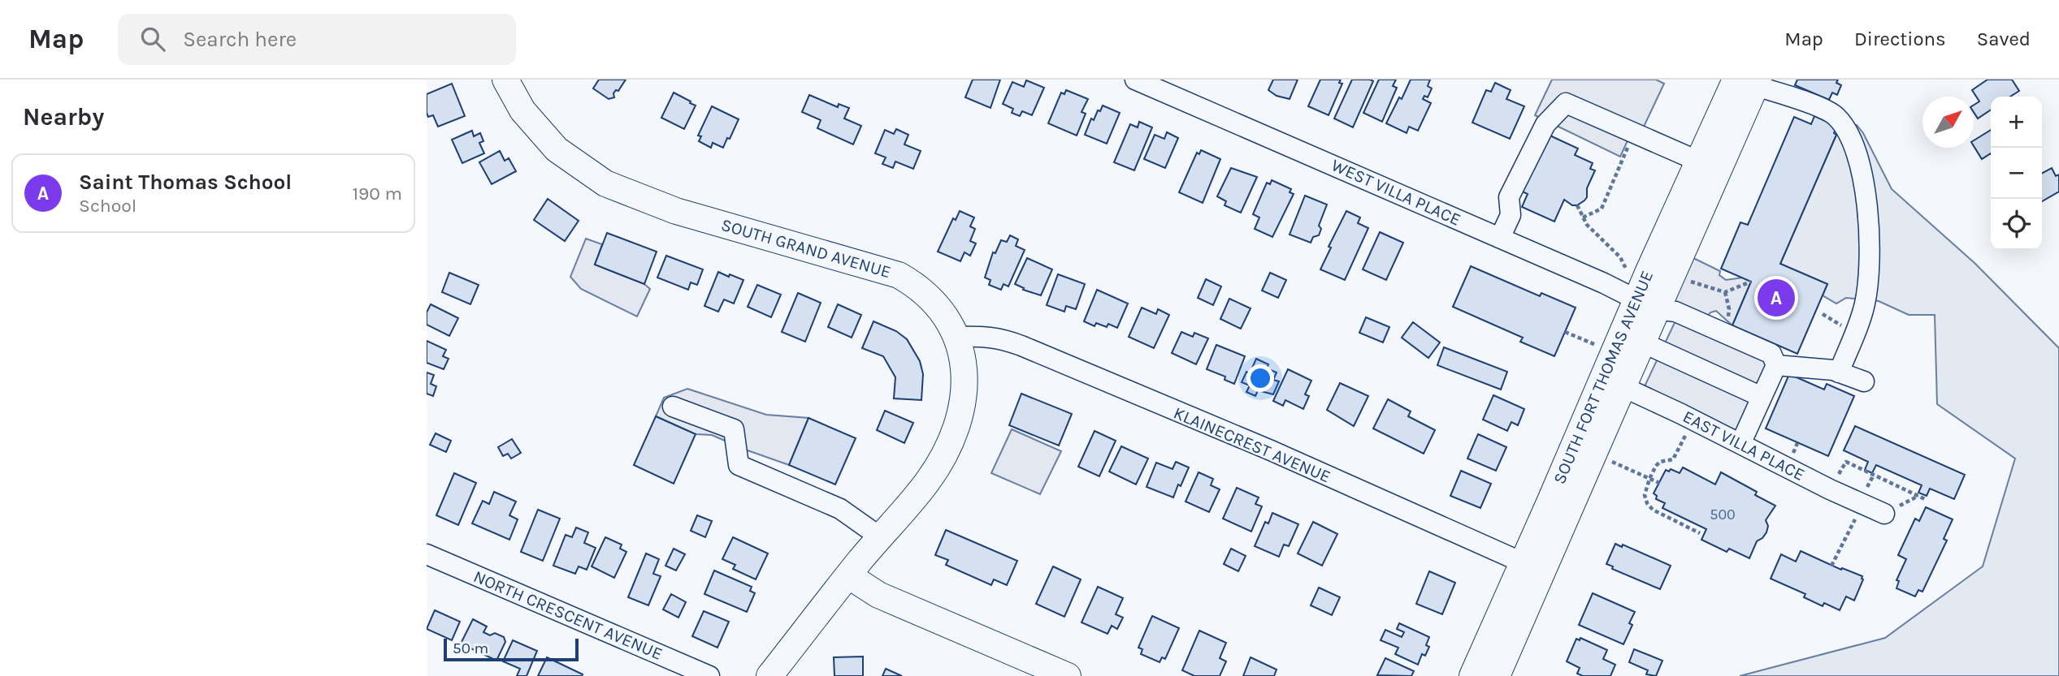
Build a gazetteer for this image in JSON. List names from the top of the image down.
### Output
{
  "streets": {
    "main road": ["SOUTH GRAND AVENUE", "SOUTH FORT THOMAS AVENUE"],
    "street": [
      "WEST VILLA PLACE",
      "KLAINECREST AVENUE",
      "EAST VILLA PLACE",
      "NORTH CRESCENT AVENUE"
    ]
  },
  "crossings": [
    ["WEST VILLA PLACE", "SOUTH FORT THOMAS AVENUE"],
    ["SOUTH GRAND AVENUE", "KLAINECREST AVENUE"],
    ["SOUTH FORT THOMAS AVENUE", "KLAINECREST AVENUE"],
    ["SOUTH FORT THOMAS AVENUE", "EAST VILLA PLACE"]
  ],
  "house_numbers": ["500"],
  "scale_bar": "50 m",
  "north": "top right",
  "page": {
    "header": "Map",
    "search": "Search here",
    "nav": ["Map", "Directions", "Saved"],
    "heading": "Nearby",
    "map_buttons": ["+", "−"],
    "list": [
      {
        "mark": "A",
        "name": "Saint Thomas School",
        "note": "School",
        "value": "190 m"
      }
    ],
    "pins": "A",
    "scale": "50 m"
  }
}
